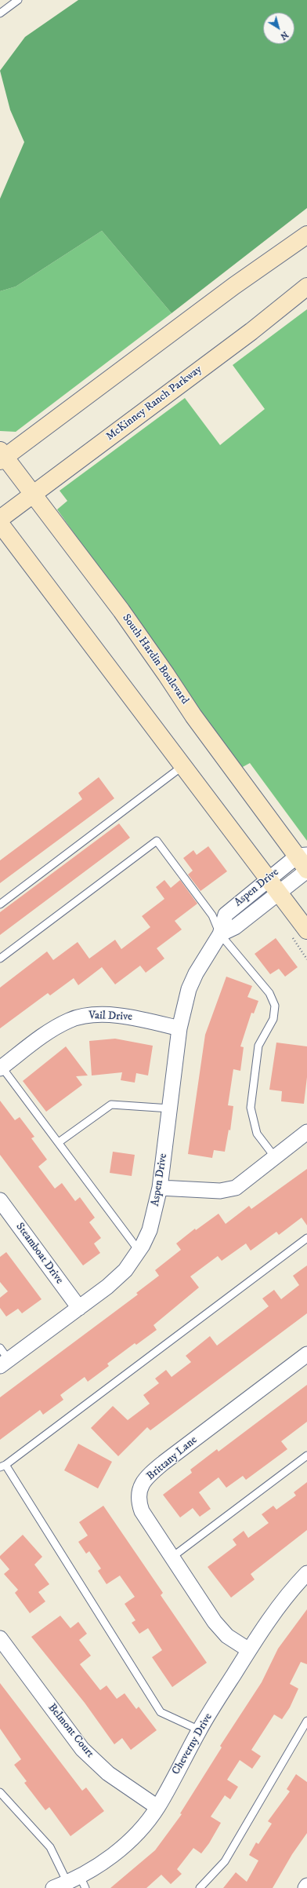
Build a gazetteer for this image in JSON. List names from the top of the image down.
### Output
{
  "streets": {
    "main road": ["McKinney Ranch Parkway", "South Hardin Boulevard"],
    "street": [
      "Aspen Drive",
      "Vail Drive",
      "Steamboat Drive",
      "Brittany Lane",
      "Belmont Court",
      "Cheverny Drive"
    ]
  },
  "crossings": [
    ["McKinney Ranch Parkway", "South Hardin Boulevard"],
    ["South Hardin Boulevard", "Aspen Drive"],
    ["Aspen Drive", "Vail Drive"],
    ["Aspen Drive", "Steamboat Drive"],
    ["Brittany Lane", "Cheverny Drive"],
    ["Belmont Court", "Cheverny Drive"]
  ],
  "north": "bottom right"
}
